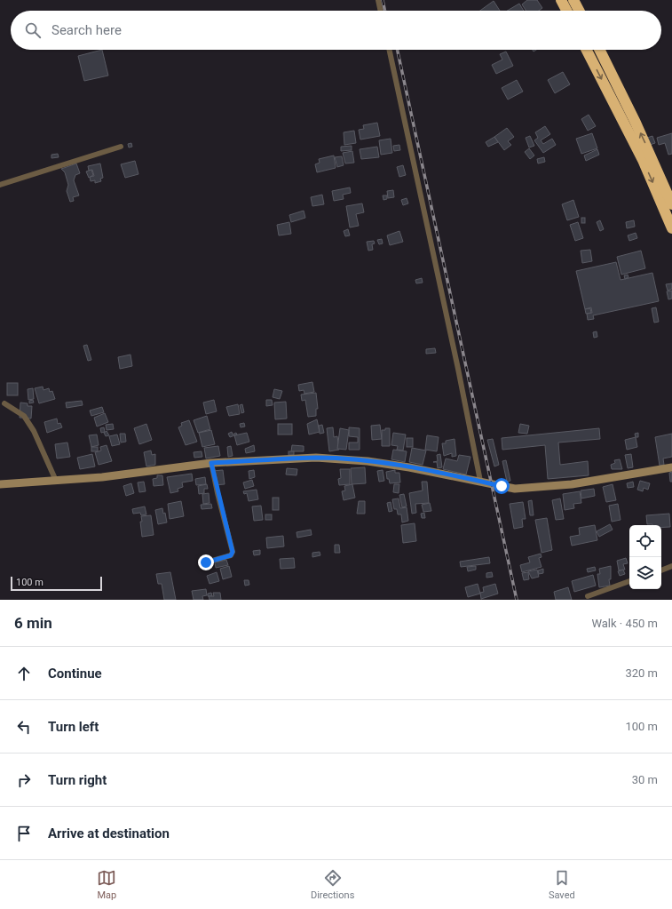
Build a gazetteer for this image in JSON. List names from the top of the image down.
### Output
{
  "scale_bar": "100 m",
  "page": {
    "search": "Search here",
    "scale": "100 m",
    "heading": ["6 min", "Walk · 450 m"],
    "list": [
      ["Continue", "320 m"],
      ["Turn left", "100 m"],
      ["Turn right", "30 m"],
      "Arrive at destination"
    ],
    "nav": ["Map", "Directions", "Saved"]
  }
}
